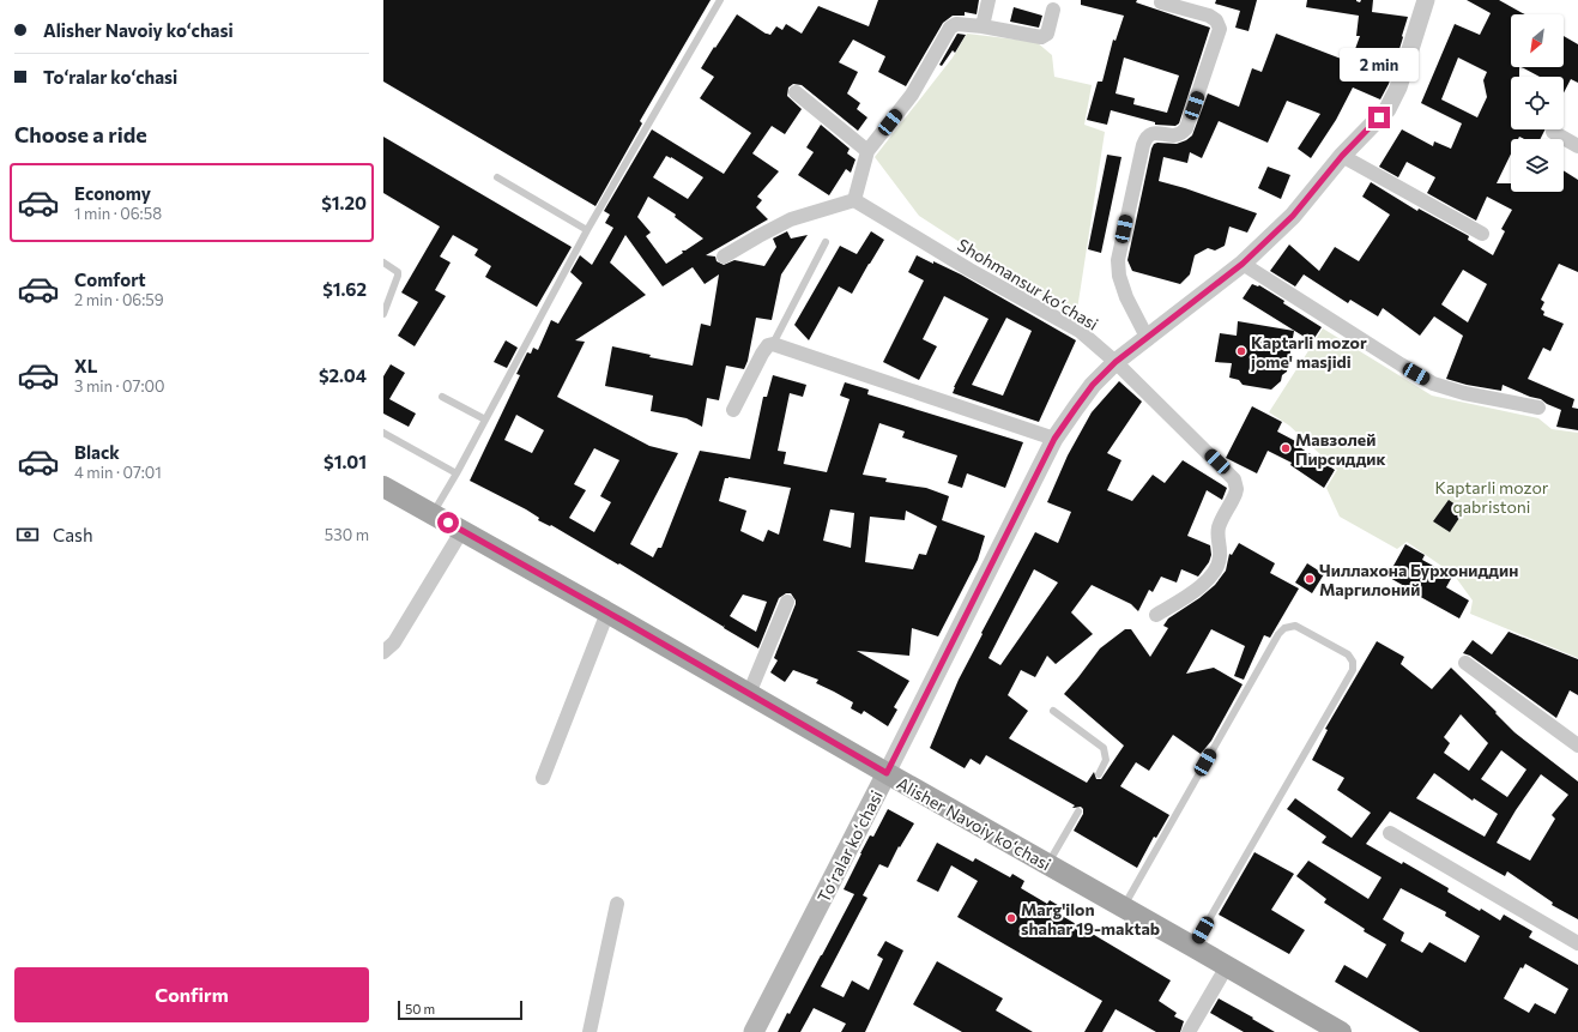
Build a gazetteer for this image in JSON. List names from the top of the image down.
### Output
{
  "streets": {
    "main road": ["Alisher Navoiy koʻchasi", "Toʻralar koʻchasi"],
    "street": ["Shohmansur koʻchasi"]
  },
  "crossings": [
    ["Shohmansur koʻchasi", "Toʻralar koʻchasi"],
    ["Alisher Navoiy koʻchasi", "Toʻralar koʻchasi"]
  ],
  "parks": ["Kaptarli mozor qabristoni"],
  "places": [
    "Kaptarli mozor jome' masjidi",
    "Мавзолей Пирсиддик",
    "Чиллахона Бурхониддин Маргилоний",
    "Marg'ilon shahar 19-maktab"
  ],
  "scale_bar": "50 m",
  "north": "bottom left",
  "page": {
    "banner": ["Alisher Navoiy koʻchasi", "Toʻralar koʻchasi"],
    "bubble": "2 min",
    "heading": "Choose a ride",
    "list": [
      {
        "name": "Economy",
        "note": "1 min · 06:58",
        "value": "$1.20"
      },
      {
        "name": "Comfort",
        "note": "2 min · 06:59",
        "value": "$1.62"
      },
      {
        "name": "XL",
        "note": "3 min · 07:00",
        "value": "$2.04"
      },
      {
        "name": "Black",
        "note": "4 min · 07:01",
        "value": "$1.01"
      }
    ],
    "pay": ["Cash", "530 m"],
    "buttons": "Confirm",
    "scale": "50 m"
  }
}
